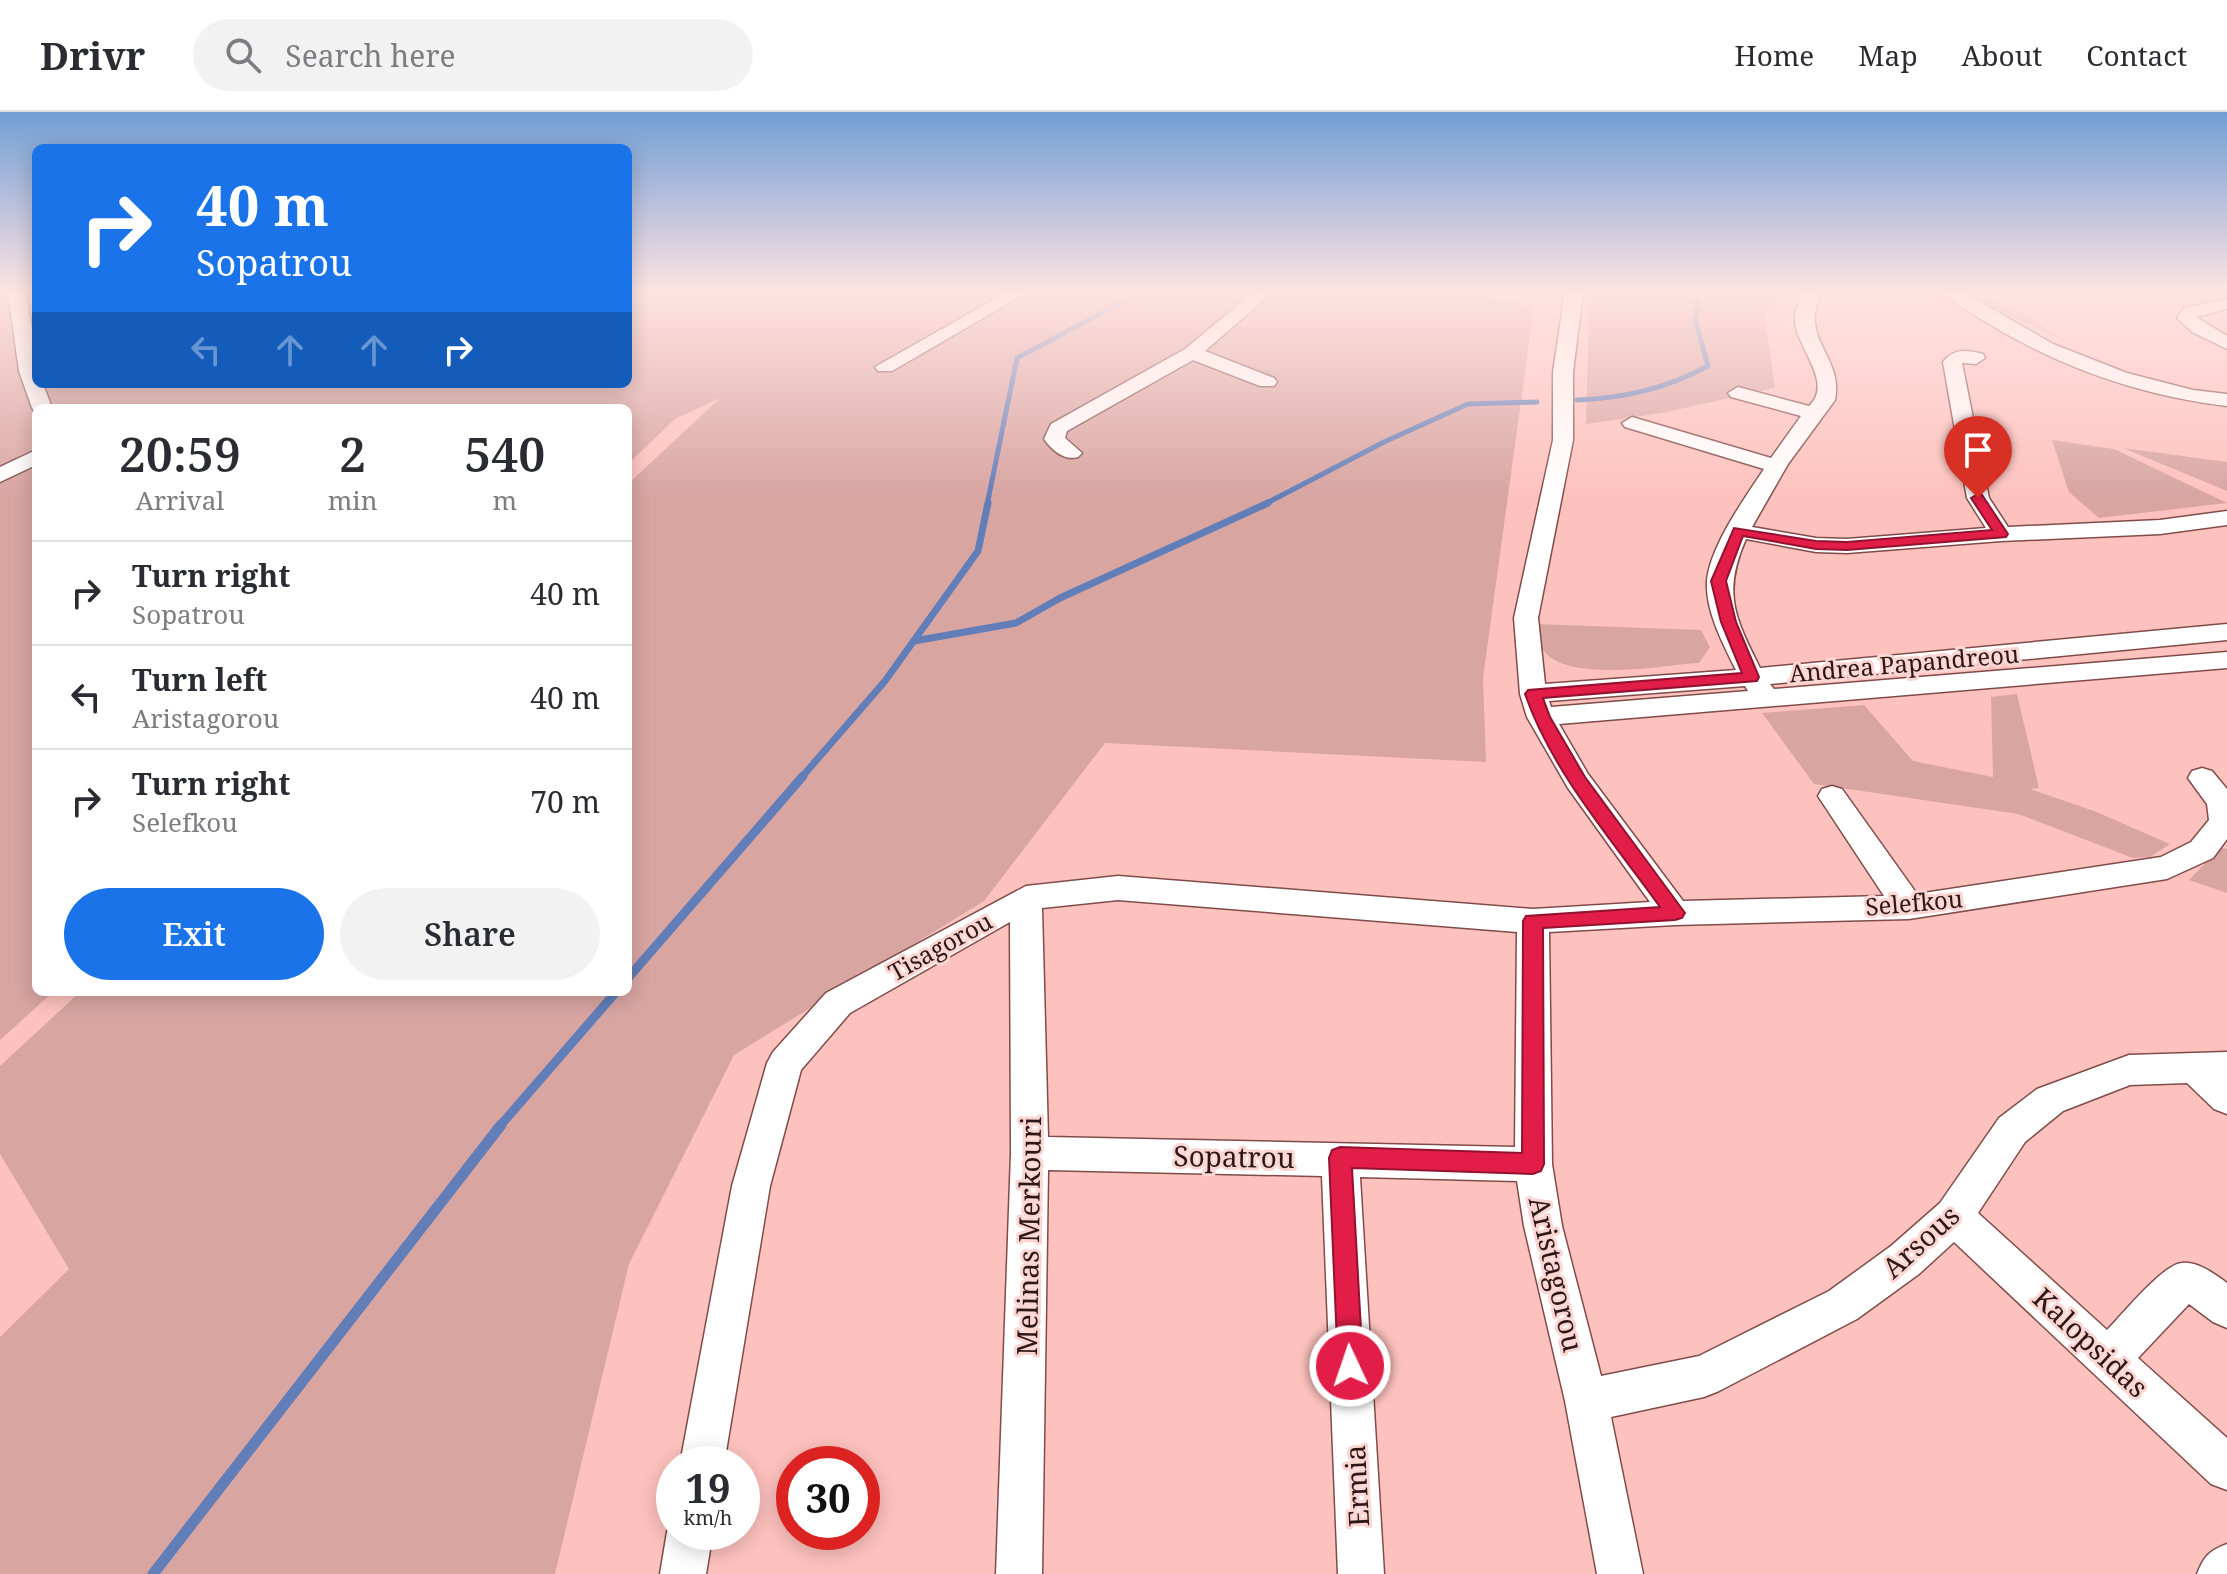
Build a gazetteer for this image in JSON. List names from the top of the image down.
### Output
{
  "streets": {
    "street": [
      "Andrea Papandreou",
      "Selefkou",
      "Tisagorou",
      "Sopatrou",
      "Melinas Merkouri",
      "Arsous",
      "Aristagorou",
      "Kalopsidas",
      "Ermia"
    ]
  },
  "crossings": [
    ["Selefkou", "Tisagorou"],
    ["Selefkou", "Aristagorou"],
    ["Tisagorou", "Melinas Merkouri"],
    ["Tisagorou", "Aristagorou"],
    ["Sopatrou", "Melinas Merkouri"],
    ["Sopatrou", "Aristagorou"],
    ["Sopatrou", "Ermia"],
    ["Arsous", "Aristagorou"],
    ["Arsous", "Kalopsidas"]
  ],
  "page": {
    "header": "Drivr",
    "search": "Search here",
    "nav": [
      "Home",
      "Map",
      "About",
      "Contact"
    ],
    "turn": ["40 m", "Sopatrou"],
    "eta": [
      "20:59",
      "Arrival",
      "2",
      "min",
      "540",
      "m"
    ],
    "list": [
      {
        "name": "Turn right",
        "note": "Sopatrou",
        "value": "40 m"
      },
      {
        "name": "Turn left",
        "note": "Aristagorou",
        "value": "40 m"
      },
      {
        "name": "Turn right",
        "note": "Selefkou",
        "value": "70 m"
      }
    ],
    "buttons": ["Exit", "Share"],
    "speed": "19 km/h",
    "limit": "30"
  }
}
